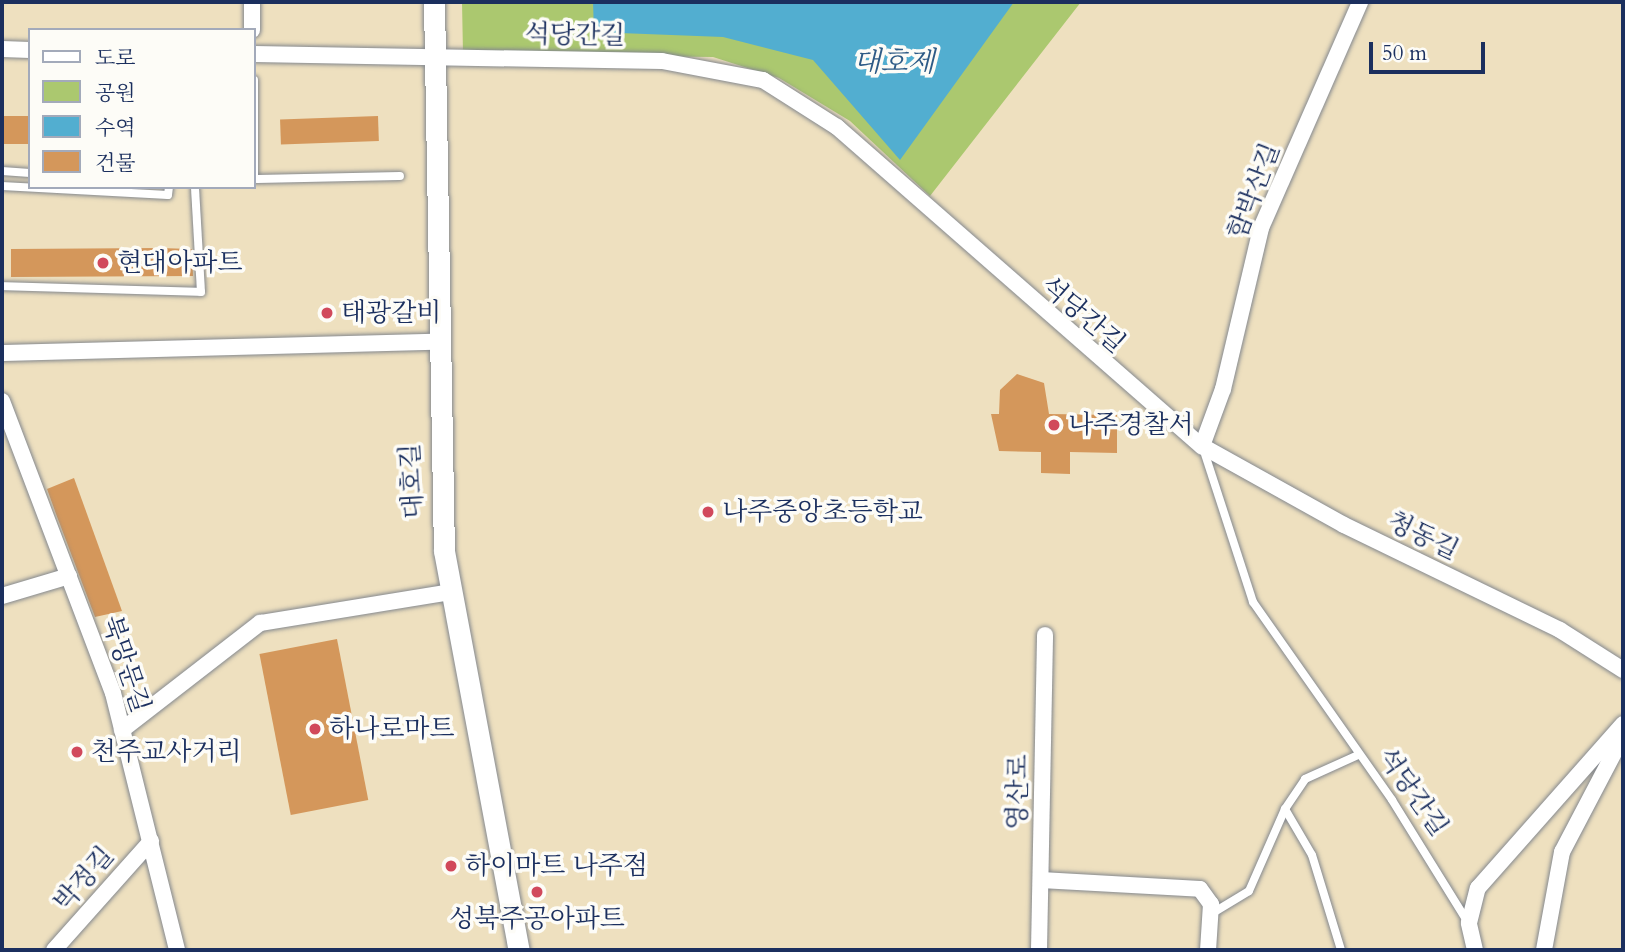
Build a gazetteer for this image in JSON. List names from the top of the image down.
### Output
{
  "streets": {
    "street": [
      "석당간길",
      "함박산길",
      "대호길",
      "청동길",
      "북망문길",
      "영산로",
      "박정길"
    ]
  },
  "crossings": [
    ["석당간길", "함박산길"],
    ["석당간길", "대호길"],
    ["석당간길", "청동길"],
    ["함박산길", "청동길"],
    ["북망문길", "박정길"]
  ],
  "water": ["대호제"],
  "places": [
    "현대아파트",
    "태광갈비",
    "나주경찰서",
    "나주중앙초등학교",
    "하나로마트",
    "천주교사거리",
    "하이마트 나주점",
    "성북주공아파트"
  ],
  "legend": [
    "도로",
    "공원",
    "수역",
    "건물"
  ],
  "scale_bar": "50 m"
}
